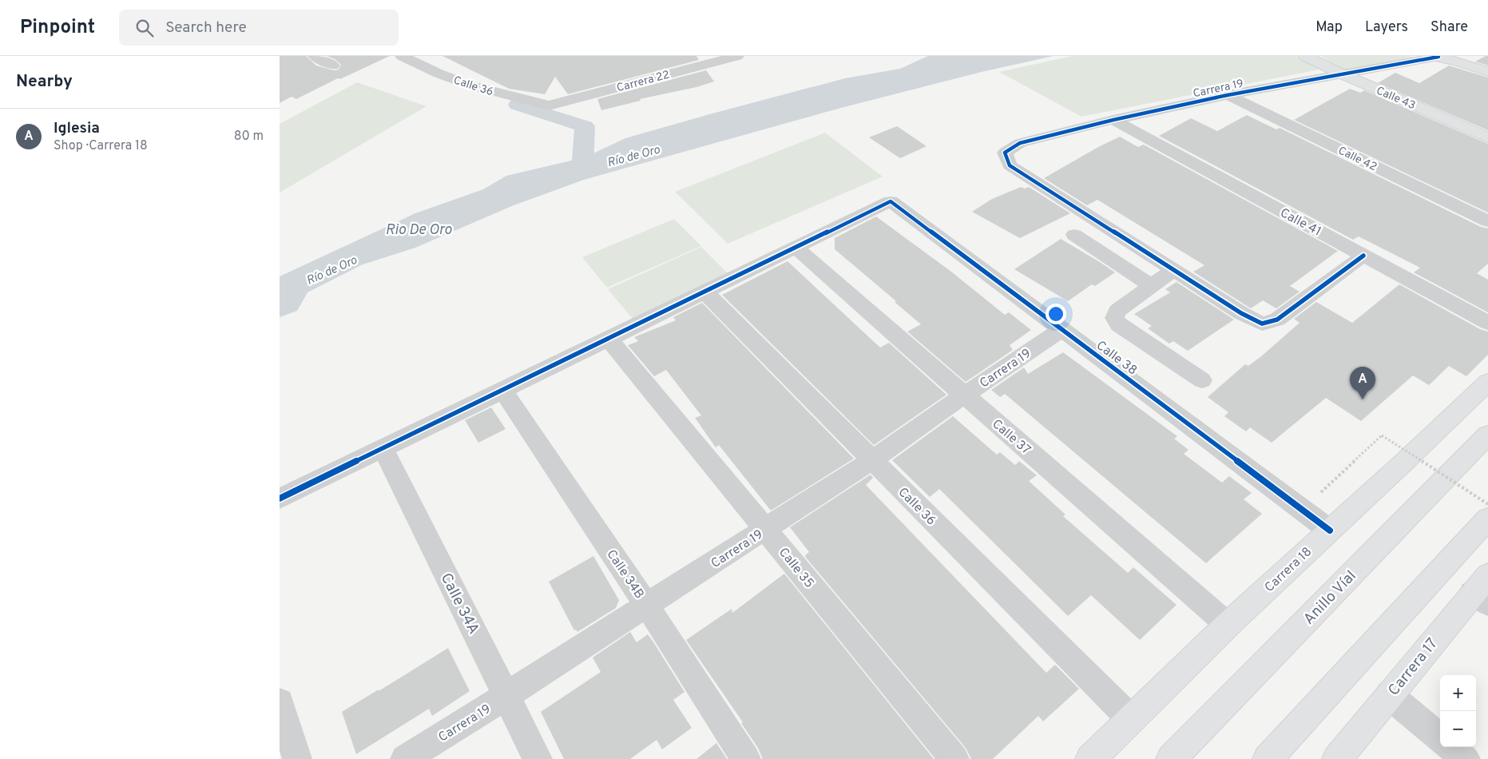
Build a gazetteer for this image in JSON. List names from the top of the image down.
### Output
{
  "streets": {
    "main road": [
      "Calle 43",
      "Carrera 18",
      "Anillo Víal",
      "Carrera 17"
    ],
    "street": [
      "Carrera 22",
      "Calle 36",
      "Carrera 19",
      "Calle 42",
      "Calle 41",
      "Calle 38",
      "Calle 37",
      "Calle 35",
      "Calle 34B",
      "Calle 34A"
    ]
  },
  "crossings": [
    ["Carrera 22", "Calle 36"],
    ["Calle 36", "Carrera 19"],
    ["Calle 36", "Carrera 18"],
    ["Carrera 19", "Calle 43"],
    ["Carrera 19", "Calle 42"],
    ["Carrera 19", "Calle 41"],
    ["Carrera 19", "Calle 38"],
    ["Carrera 19", "Calle 37"],
    ["Carrera 19", "Calle 35"],
    ["Carrera 19", "Calle 34B"],
    ["Carrera 19", "Calle 34A"],
    ["Calle 38", "Calle 37"],
    ["Calle 38", "Carrera 18"],
    ["Calle 37", "Carrera 18"]
  ],
  "water": ["Río de Oro", "Rio De Oro"],
  "page": {
    "header": "Pinpoint",
    "search": "Search here",
    "nav": ["Map", "Layers", "Share"],
    "heading": "Nearby",
    "list": [
      {
        "mark": "A",
        "name": "Iglesia",
        "note": "Shop · Carrera 18",
        "value": "80 m"
      }
    ],
    "pins": "A",
    "map_buttons": ["+", "−"]
  }
}
